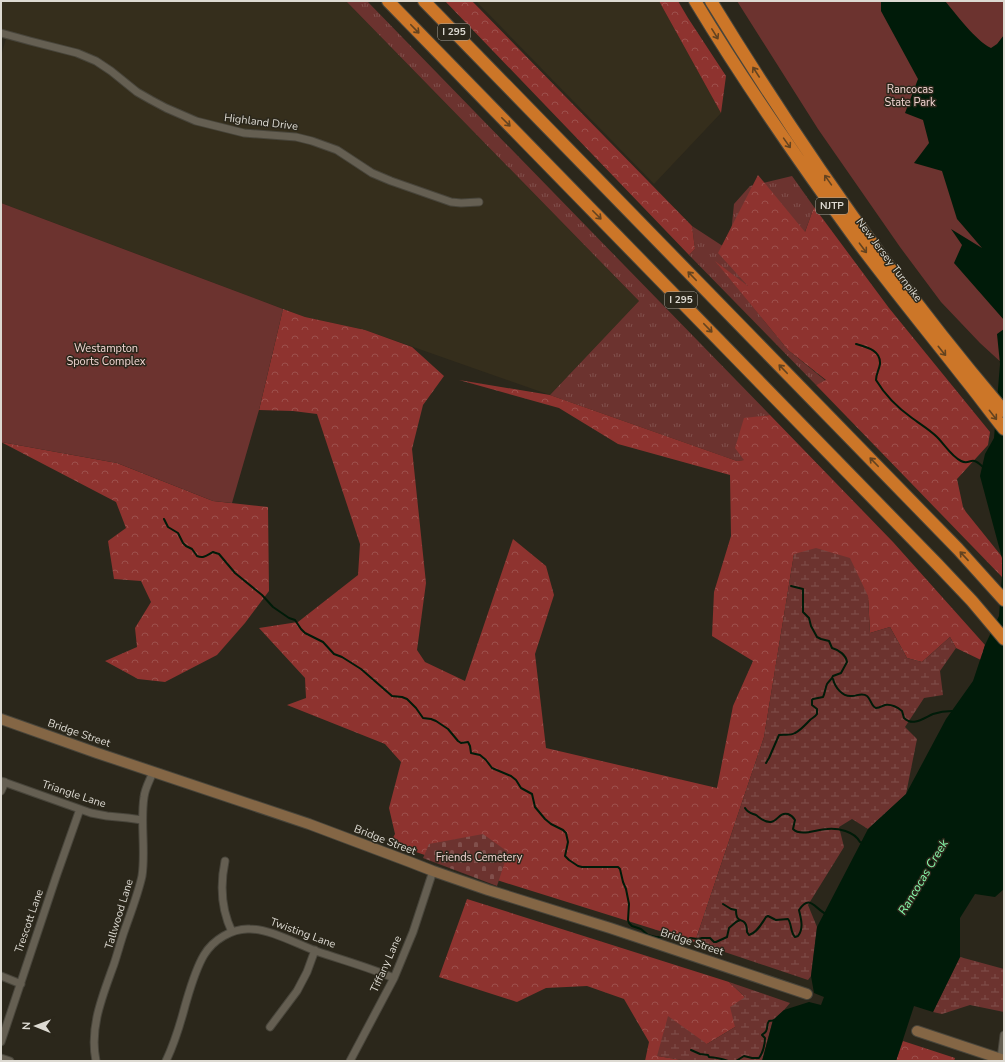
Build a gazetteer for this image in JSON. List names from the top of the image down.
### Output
{
  "streets": {
    "highway": ["I 295", "NJTP", "New Jersey Turnpike"],
    "main road": ["Bridge Street"],
    "street": [
      "Highland Drive",
      "Triangle Lane",
      "Tallwood Lane",
      "Trescott Lane",
      "Twisting Lane",
      "Tiffany Lane"
    ]
  },
  "crossings": [
    ["Bridge Street", "Tallwood Lane"],
    ["Bridge Street", "Tiffany Lane"],
    ["Triangle Lane", "Tallwood Lane"],
    ["Triangle Lane", "Trescott Lane"],
    ["Twisting Lane", "Tiffany Lane"]
  ],
  "water": ["Rancocas Creek"],
  "parks": ["Rancocas State Park", "Westampton Sports Complex", "Friends Cemetery"],
  "north": "left"
}
